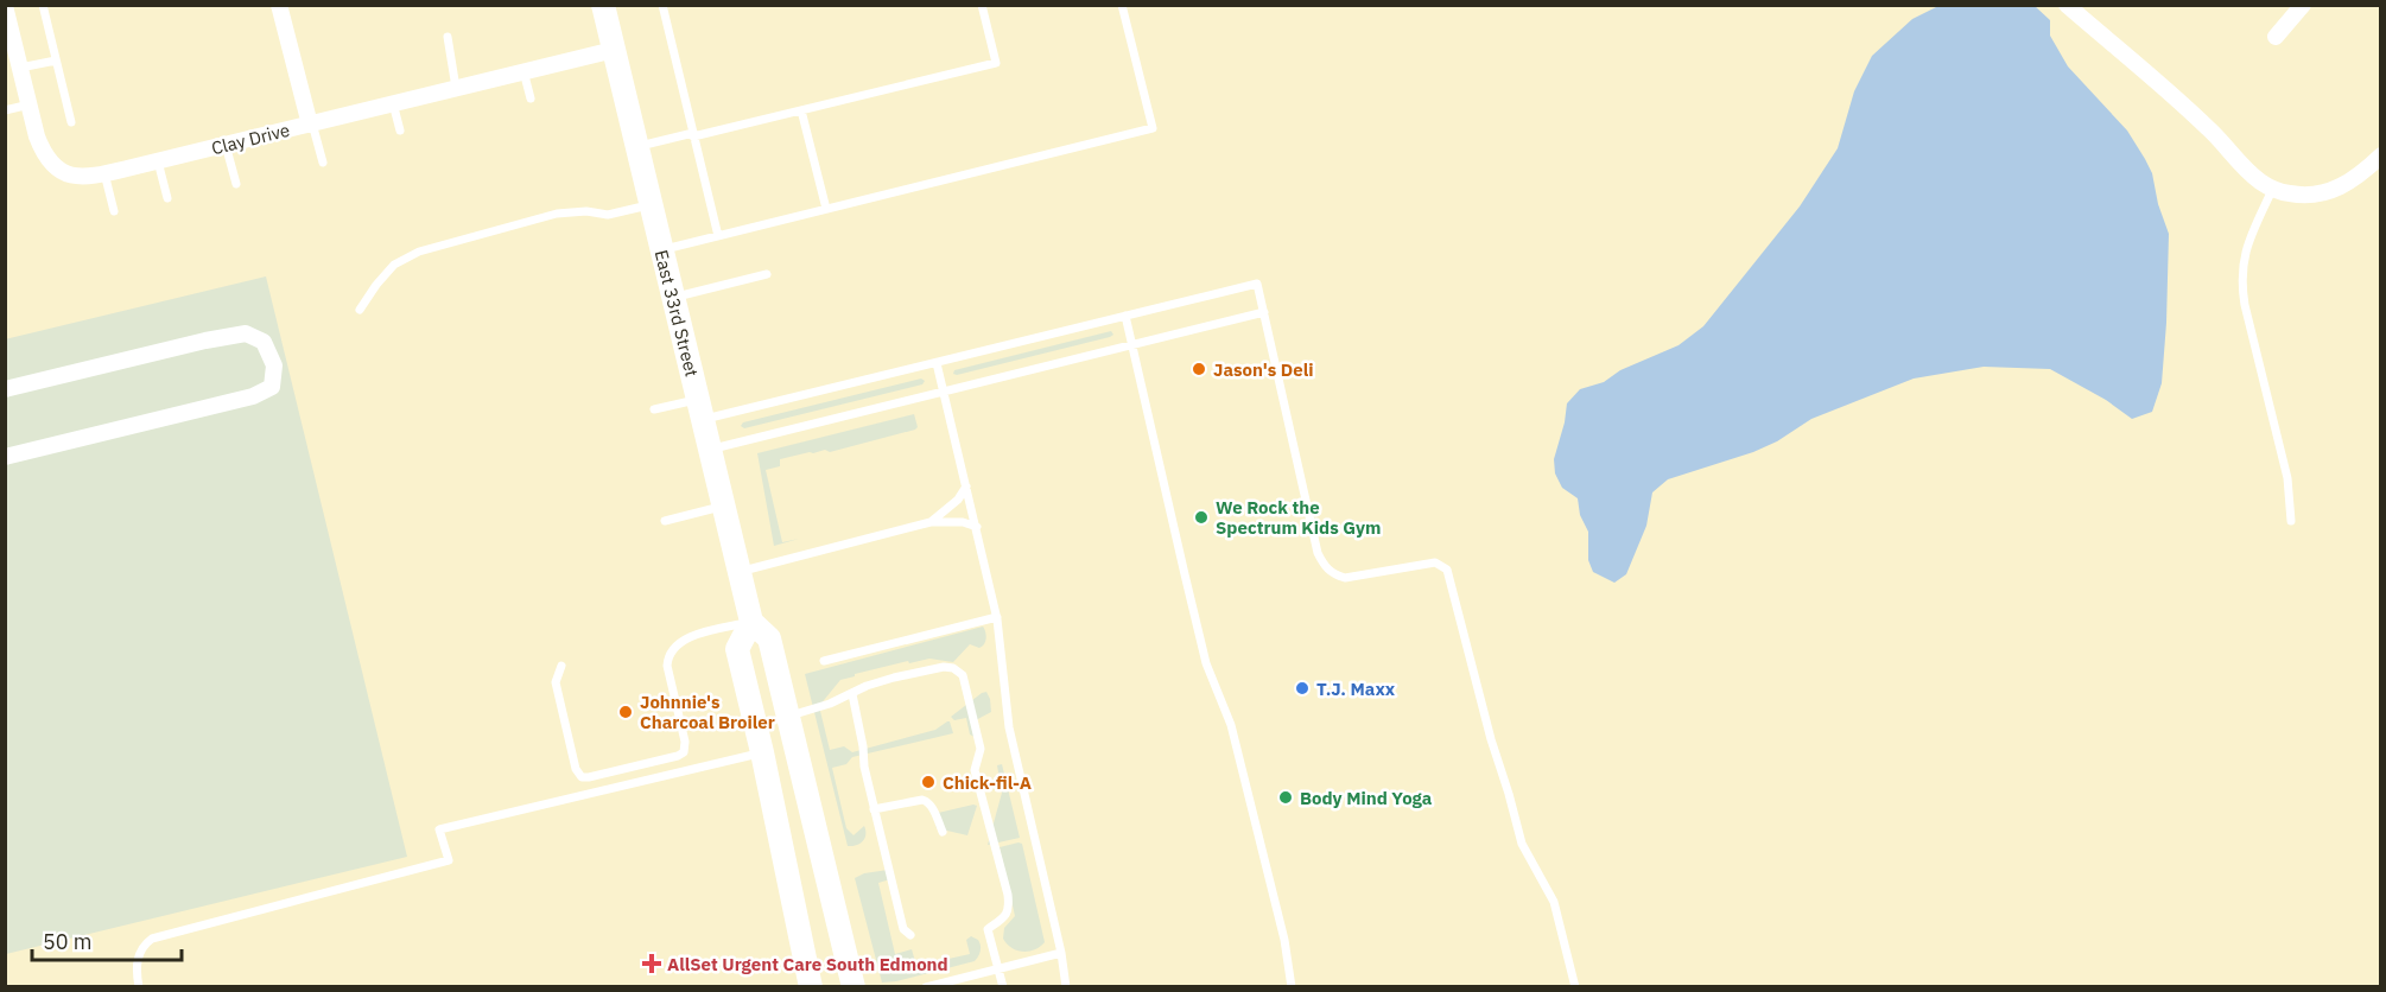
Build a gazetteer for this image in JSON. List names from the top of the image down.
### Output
{
  "streets": {
    "main road": ["East 33rd Street"],
    "street": ["Clay Drive"]
  },
  "crossings": [
    ["Clay Drive", "East 33rd Street"]
  ],
  "places": {
    "other": [
      "Jason's Deli",
      "We Rock the Spectrum Kids Gym",
      "T.J. Maxx",
      "Johnnie's Charcoal Broiler",
      "Chick-fil-A",
      "Body Mind Yoga"
    ],
    "health": ["AllSet Urgent Care South Edmond"]
  },
  "scale_bar": "50 m"
}
